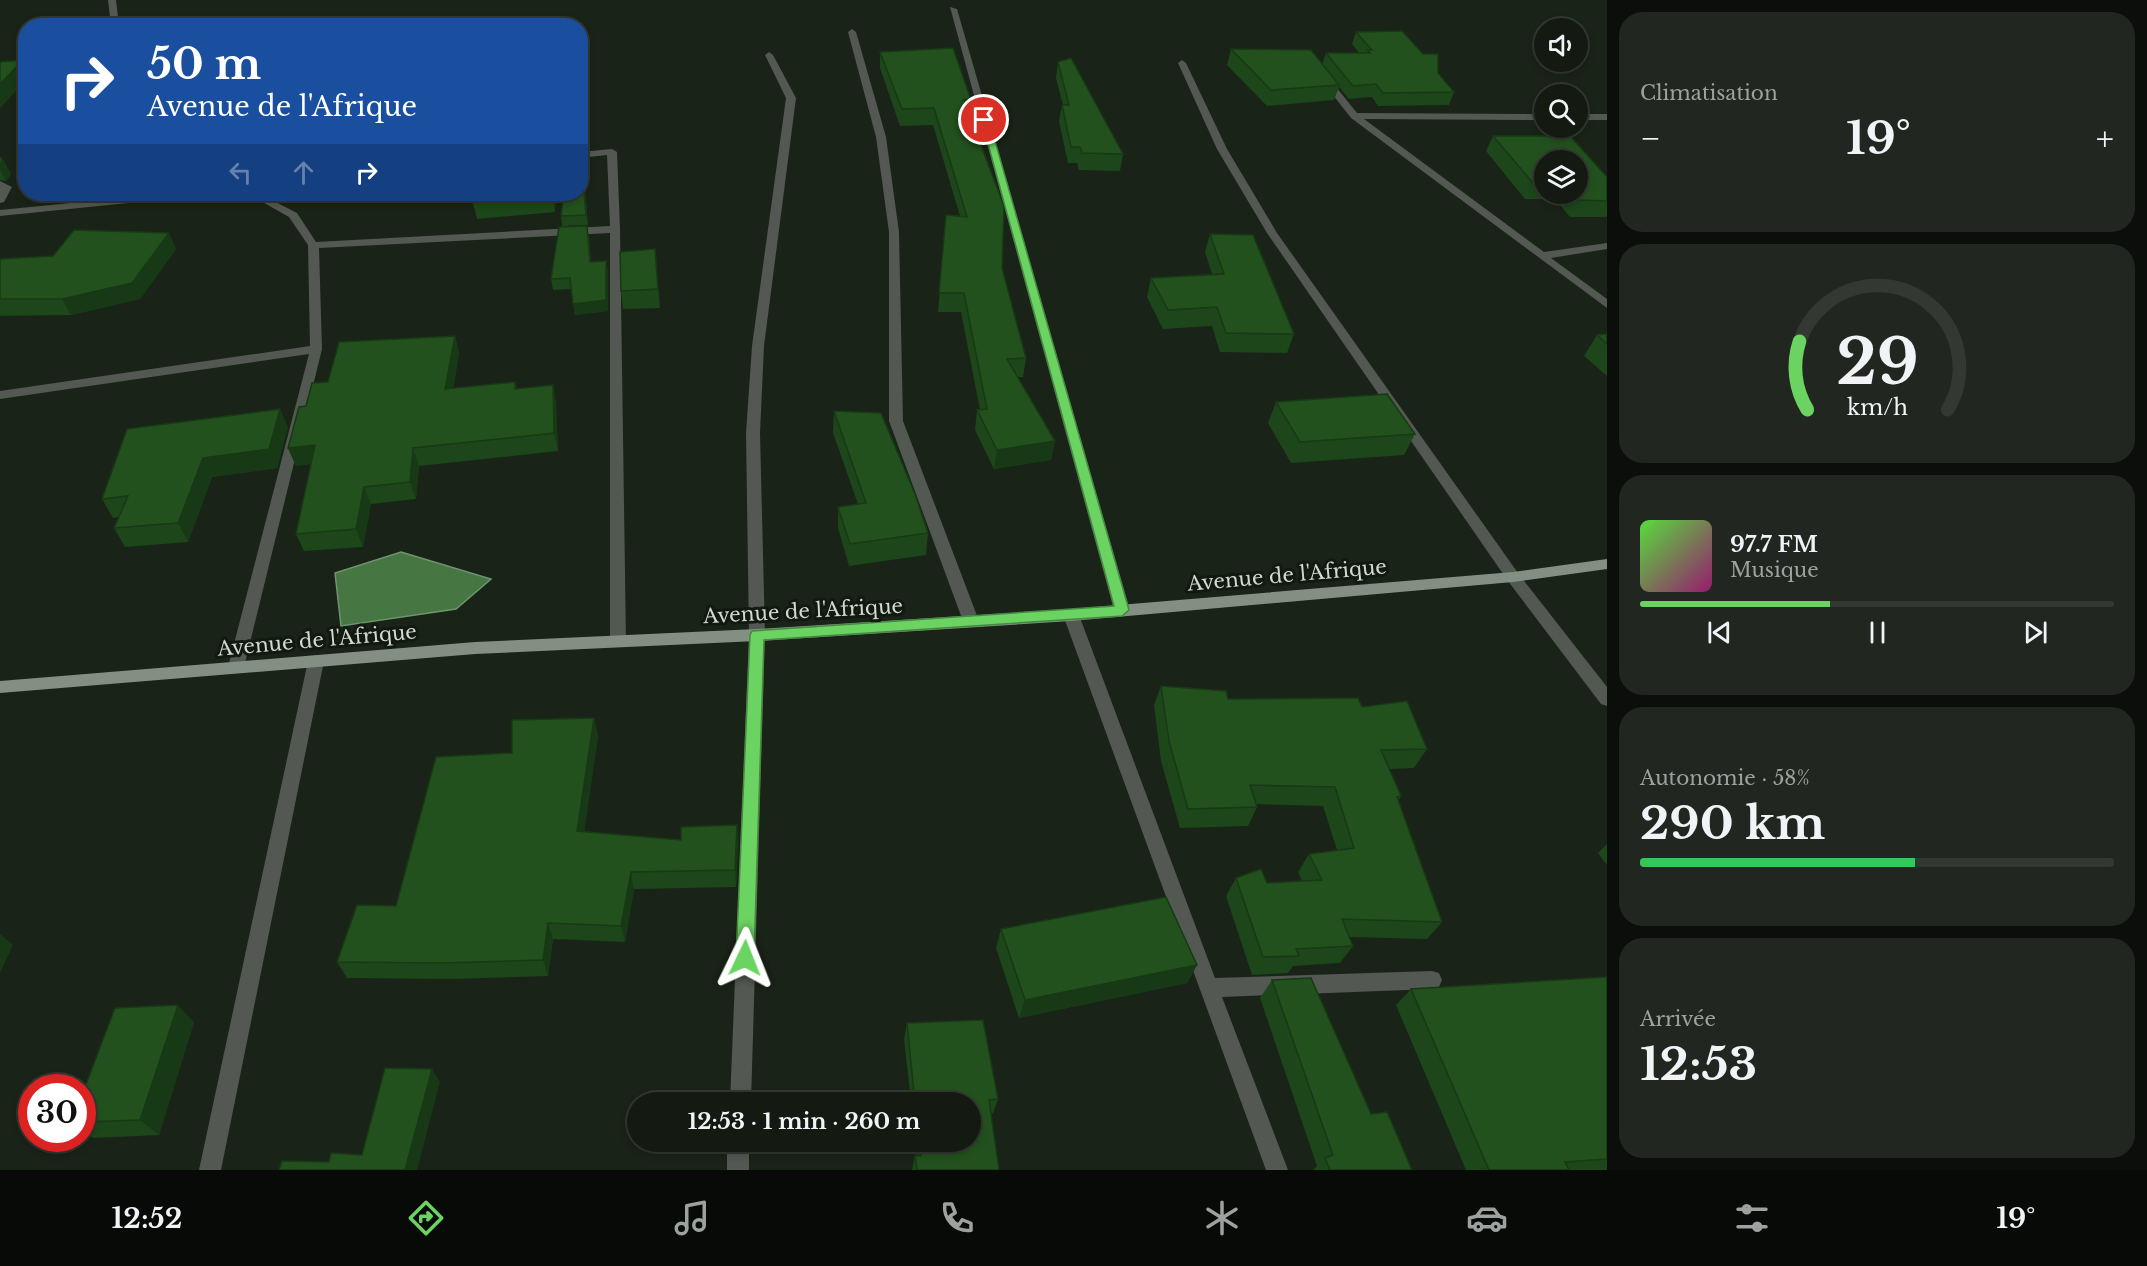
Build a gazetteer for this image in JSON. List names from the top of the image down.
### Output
{
  "streets": {
    "main road": ["Avenue de l'Afrique"]
  },
  "page": {
    "tile": [
      "Climatisation",
      ["Autonomie · 58%", "290 km"],
      ["Arrivée", "12:53"]
    ],
    "turn": ["50 m", "Avenue de l'Afrique"],
    "heat": ["−", "19°", "+"],
    "song": ["97.7 FM", "Musique"],
    "limit": "30",
    "trip": "12:53 · 1 min · 260 m",
    "tabs": ["12:52", "19°"],
    "gauge": ["29", "km/h"]
  }
}
